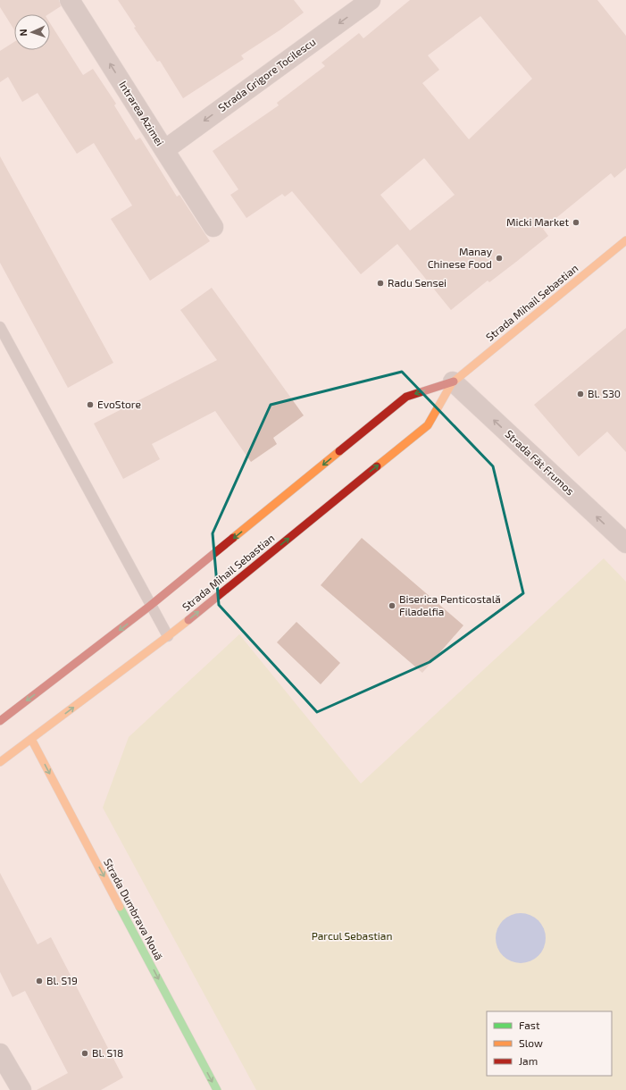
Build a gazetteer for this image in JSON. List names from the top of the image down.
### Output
{
  "streets": {
    "main road": ["Strada Mihail Sebastian", "Strada Dumbrava Nouă"],
    "street": ["Strada Grigore Tocilescu", "Intrarea Azimei", "Strada Făt Frumos"]
  },
  "crossings": [
    ["Strada Grigore Tocilescu", "Intrarea Azimei"],
    ["Strada Mihail Sebastian", "Strada Făt Frumos"],
    ["Strada Mihail Sebastian", "Strada Dumbrava Nouă"]
  ],
  "one_way": [
    "Strada Grigore Tocilescu",
    "Intrarea Azimei",
    "Strada Făt Frumos",
    "Strada Dumbrava Nouă"
  ],
  "parks": ["Parcul Sebastian"],
  "places": [
    "Micki Market",
    "Manay Chinese Food",
    "Radu Sensei",
    "Bl. S30",
    "EvoStore",
    "Biserica Penticostală Filadelfia",
    "Bl. S19",
    "Bl. S18"
  ],
  "legend": ["Fast", "Slow", "Jam"],
  "north": "left"
}
